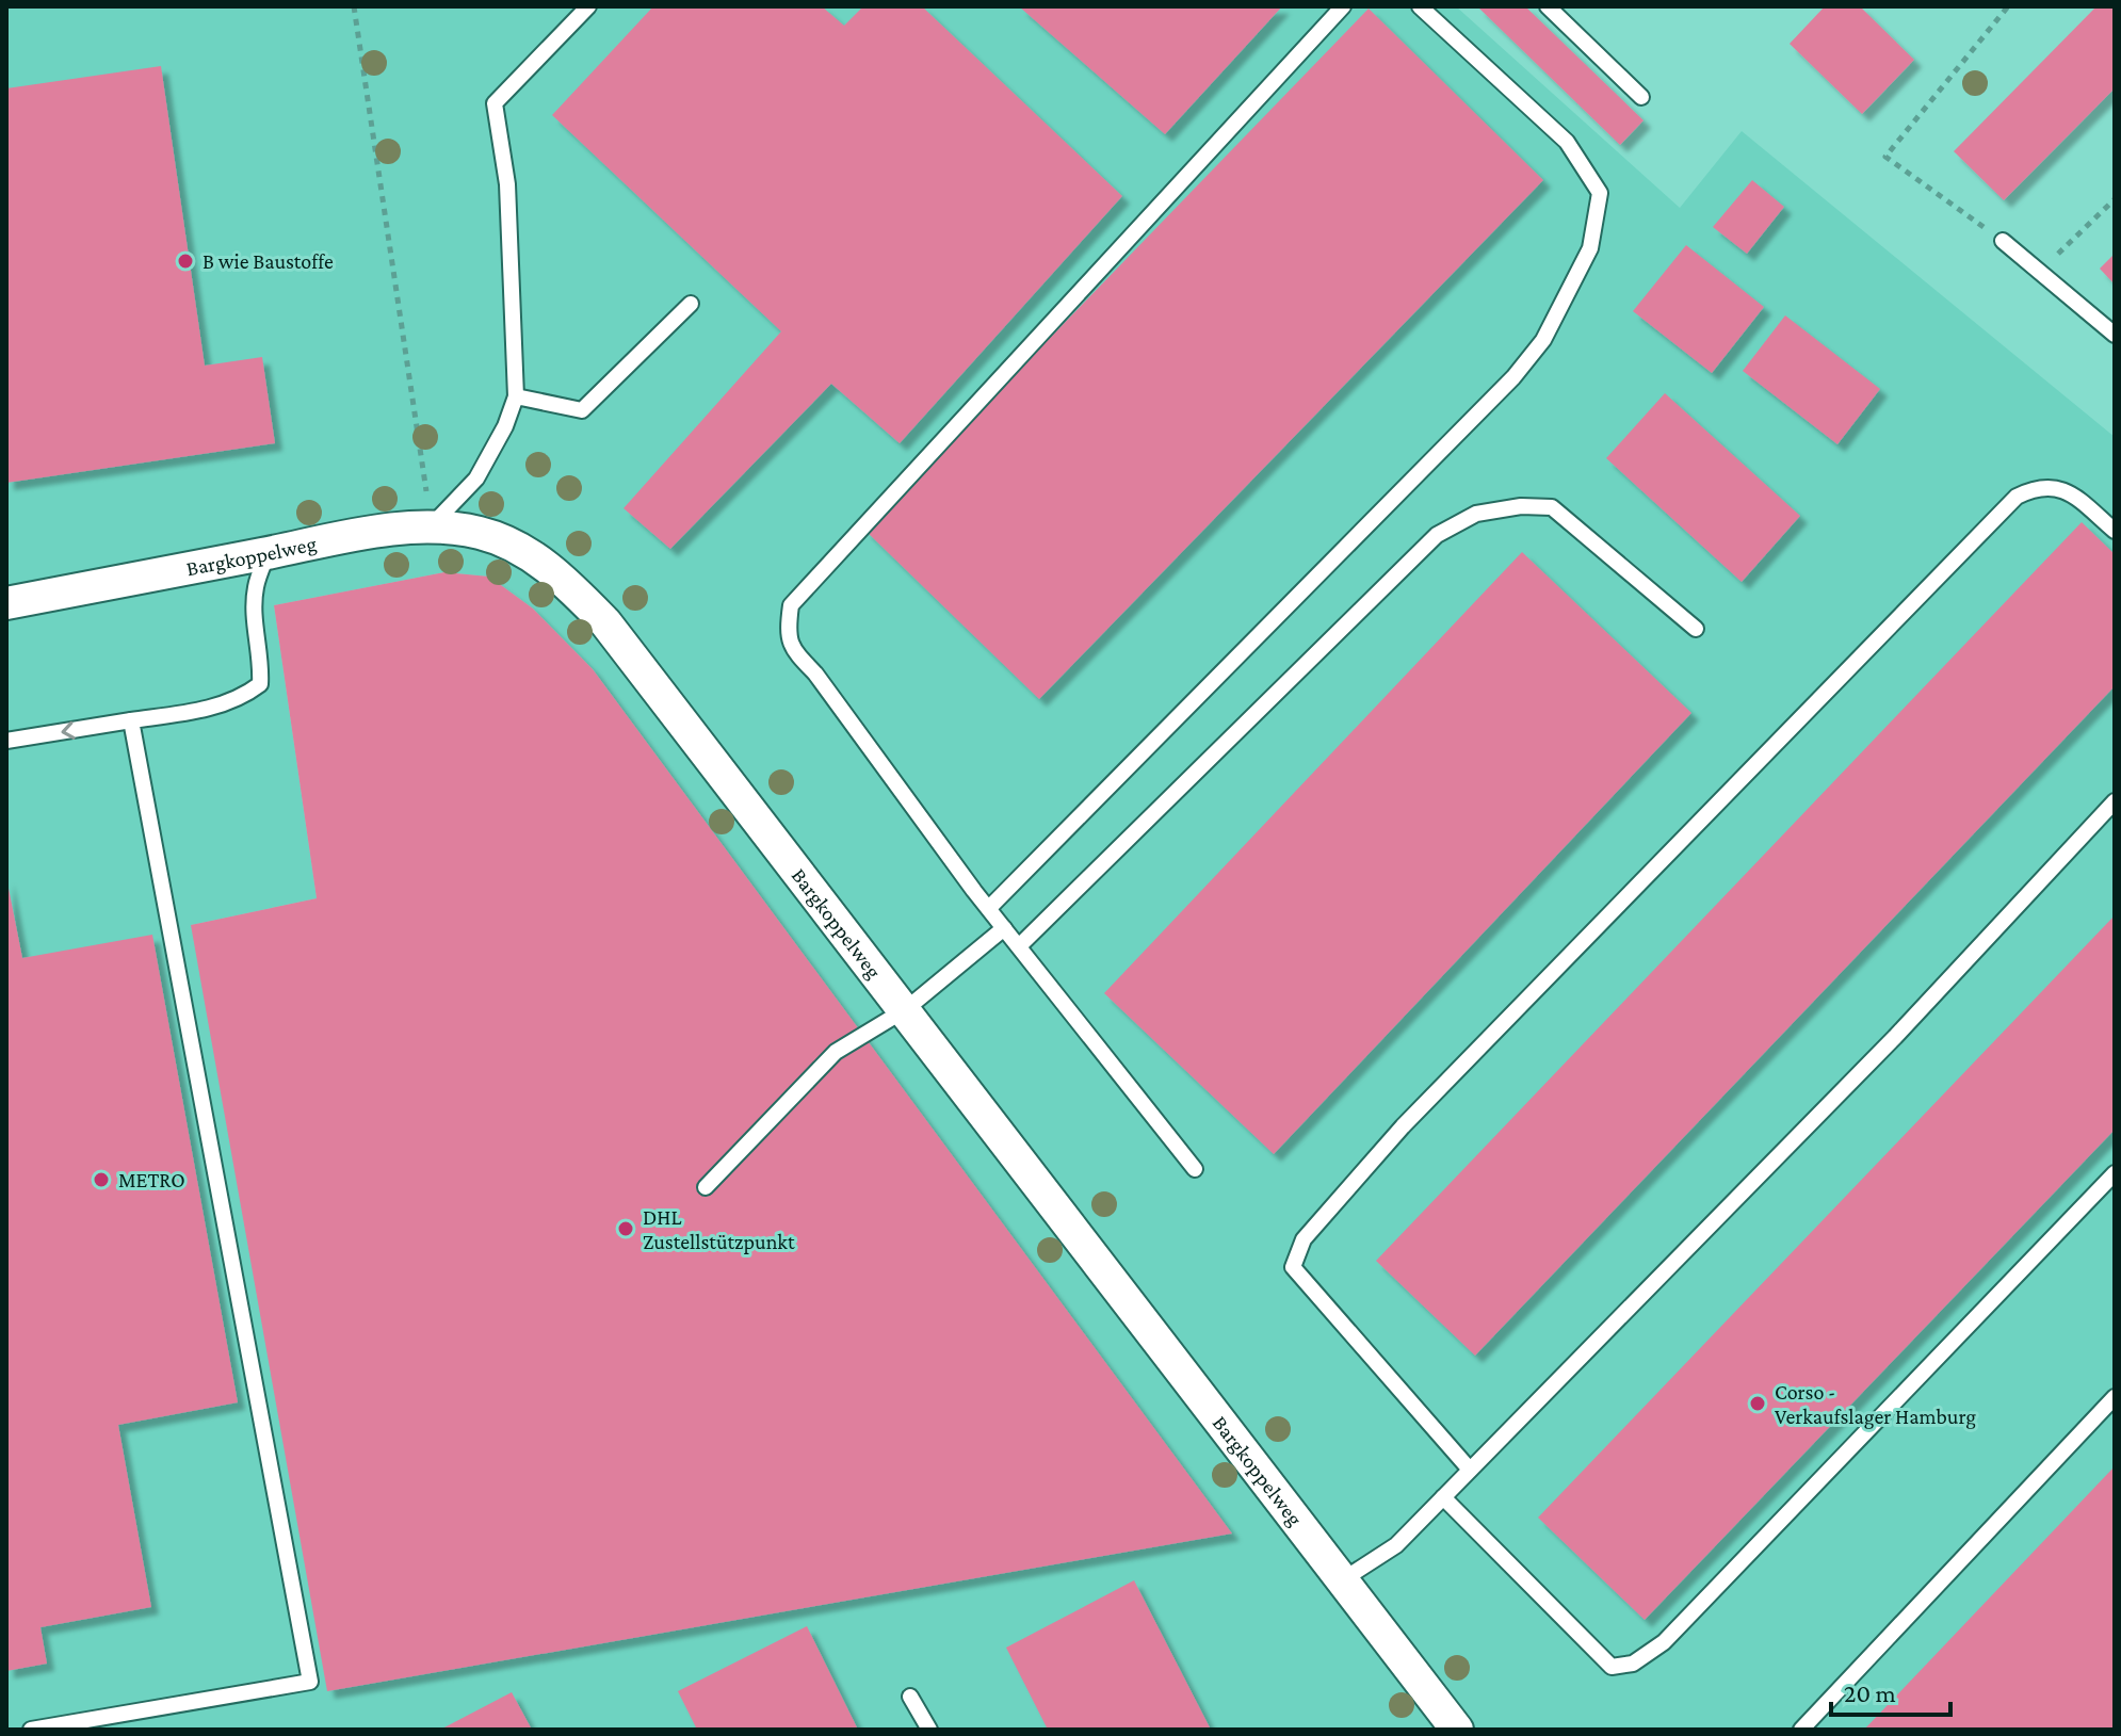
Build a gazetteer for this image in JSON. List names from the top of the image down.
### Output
{
  "streets": {
    "street": ["Bargkoppelweg"]
  },
  "places": [
    "B wie Baustoffe",
    "METRO",
    "DHL Zustellstützpunkt",
    "Corso - Verkaufslager Hamburg"
  ],
  "scale_bar": "20 m"
}
